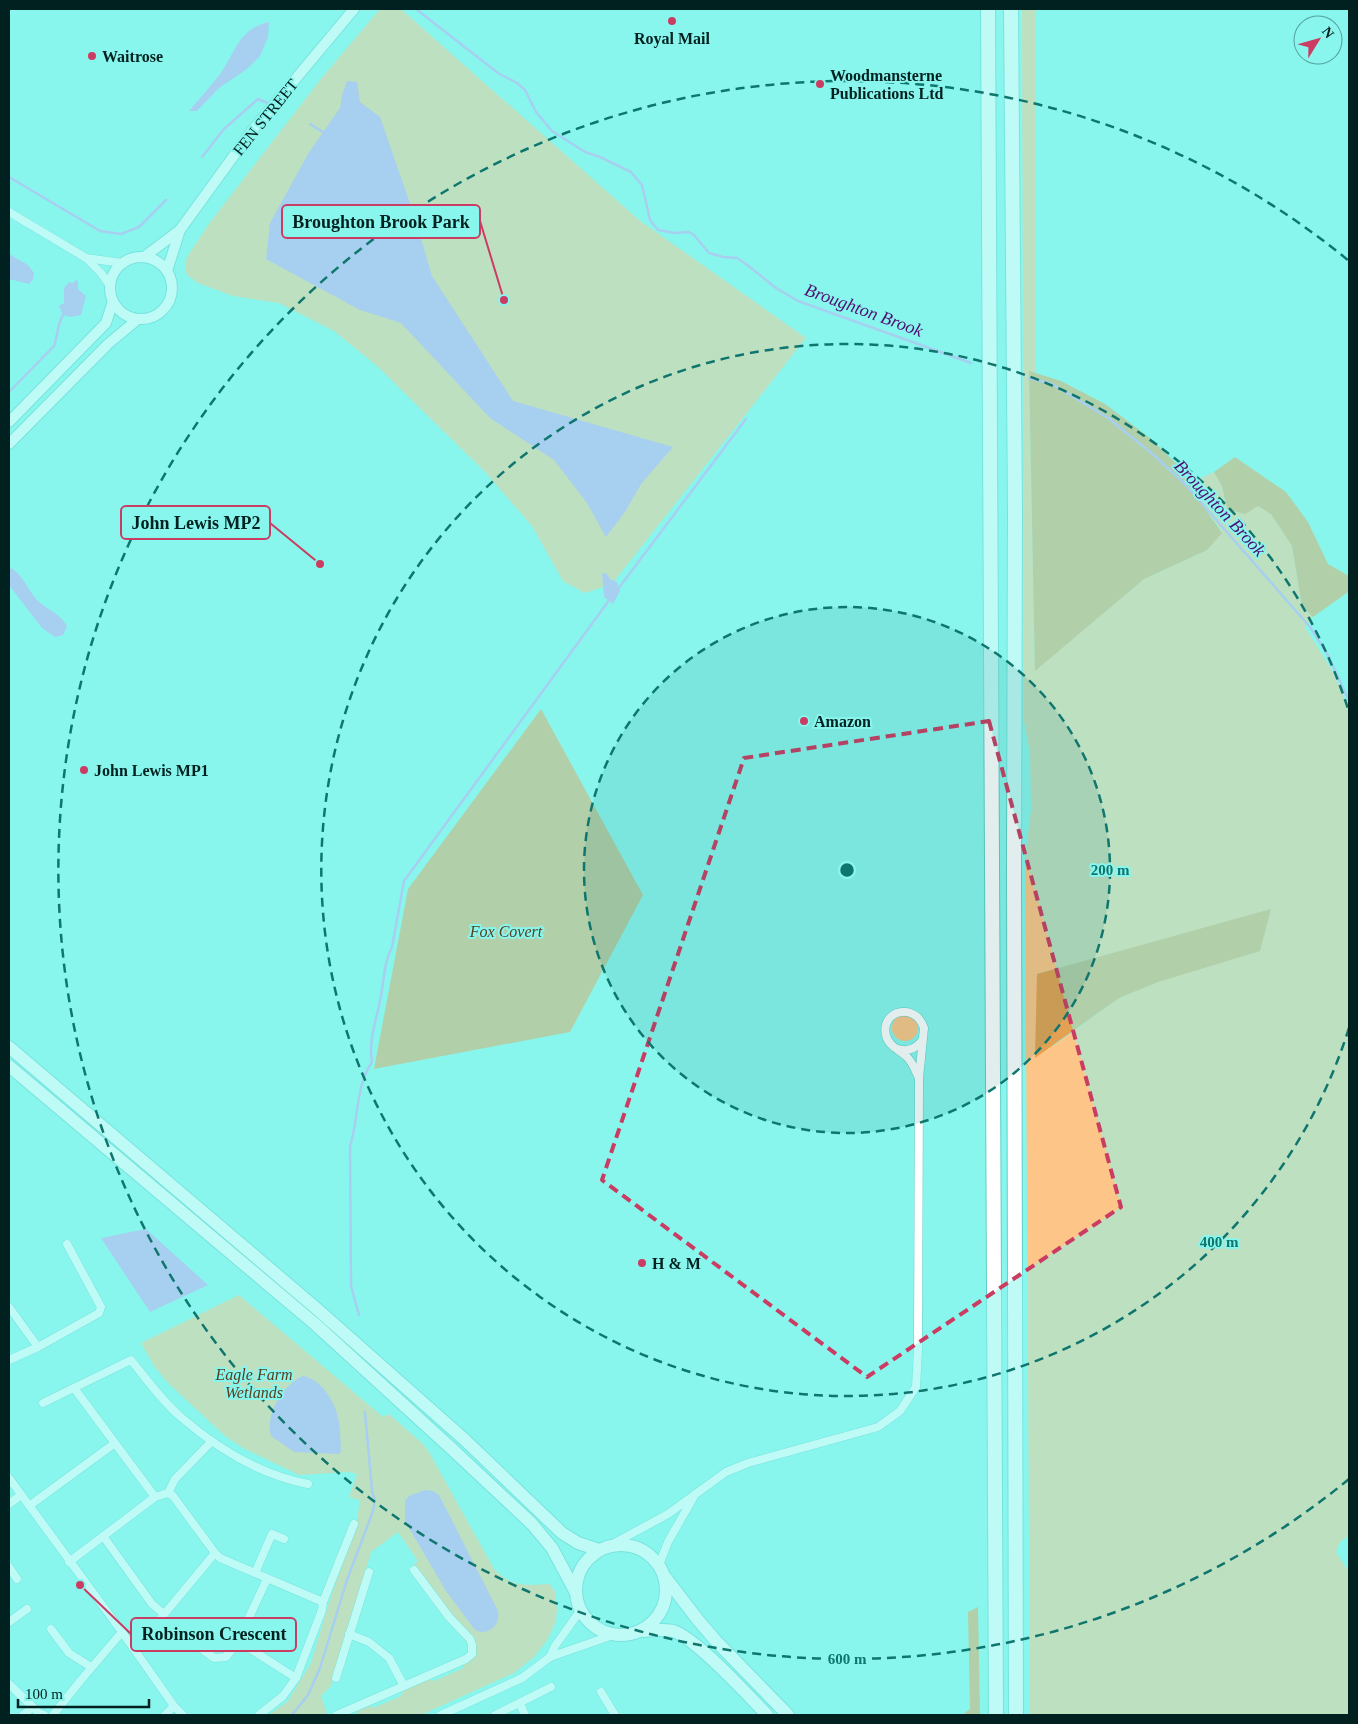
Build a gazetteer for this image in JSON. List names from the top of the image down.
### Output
{
  "streets": {
    "street": ["FEN STREET"]
  },
  "water": ["Broughton Brook"],
  "parks": ["Fox Covert", "Eagle Farm Wetlands"],
  "places": [
    "Royal Mail",
    "Waitrose",
    "Woodmansterne Publications Ltd",
    "Broughton Brook Park",
    "John Lewis MP2",
    "Amazon",
    "John Lewis MP1",
    "H & M",
    "Robinson Crescent"
  ],
  "scale_bar": "100 m",
  "north": "top right",
  "rings": ["200 m", "400 m", "600 m"]
}
